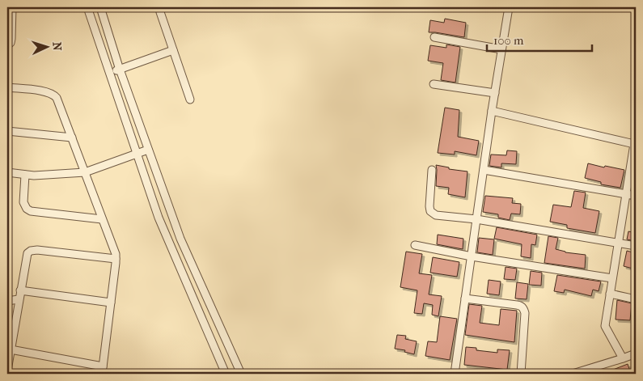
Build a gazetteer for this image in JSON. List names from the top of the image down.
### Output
{
  "scale_bar": "100 m",
  "north": "right"
}
